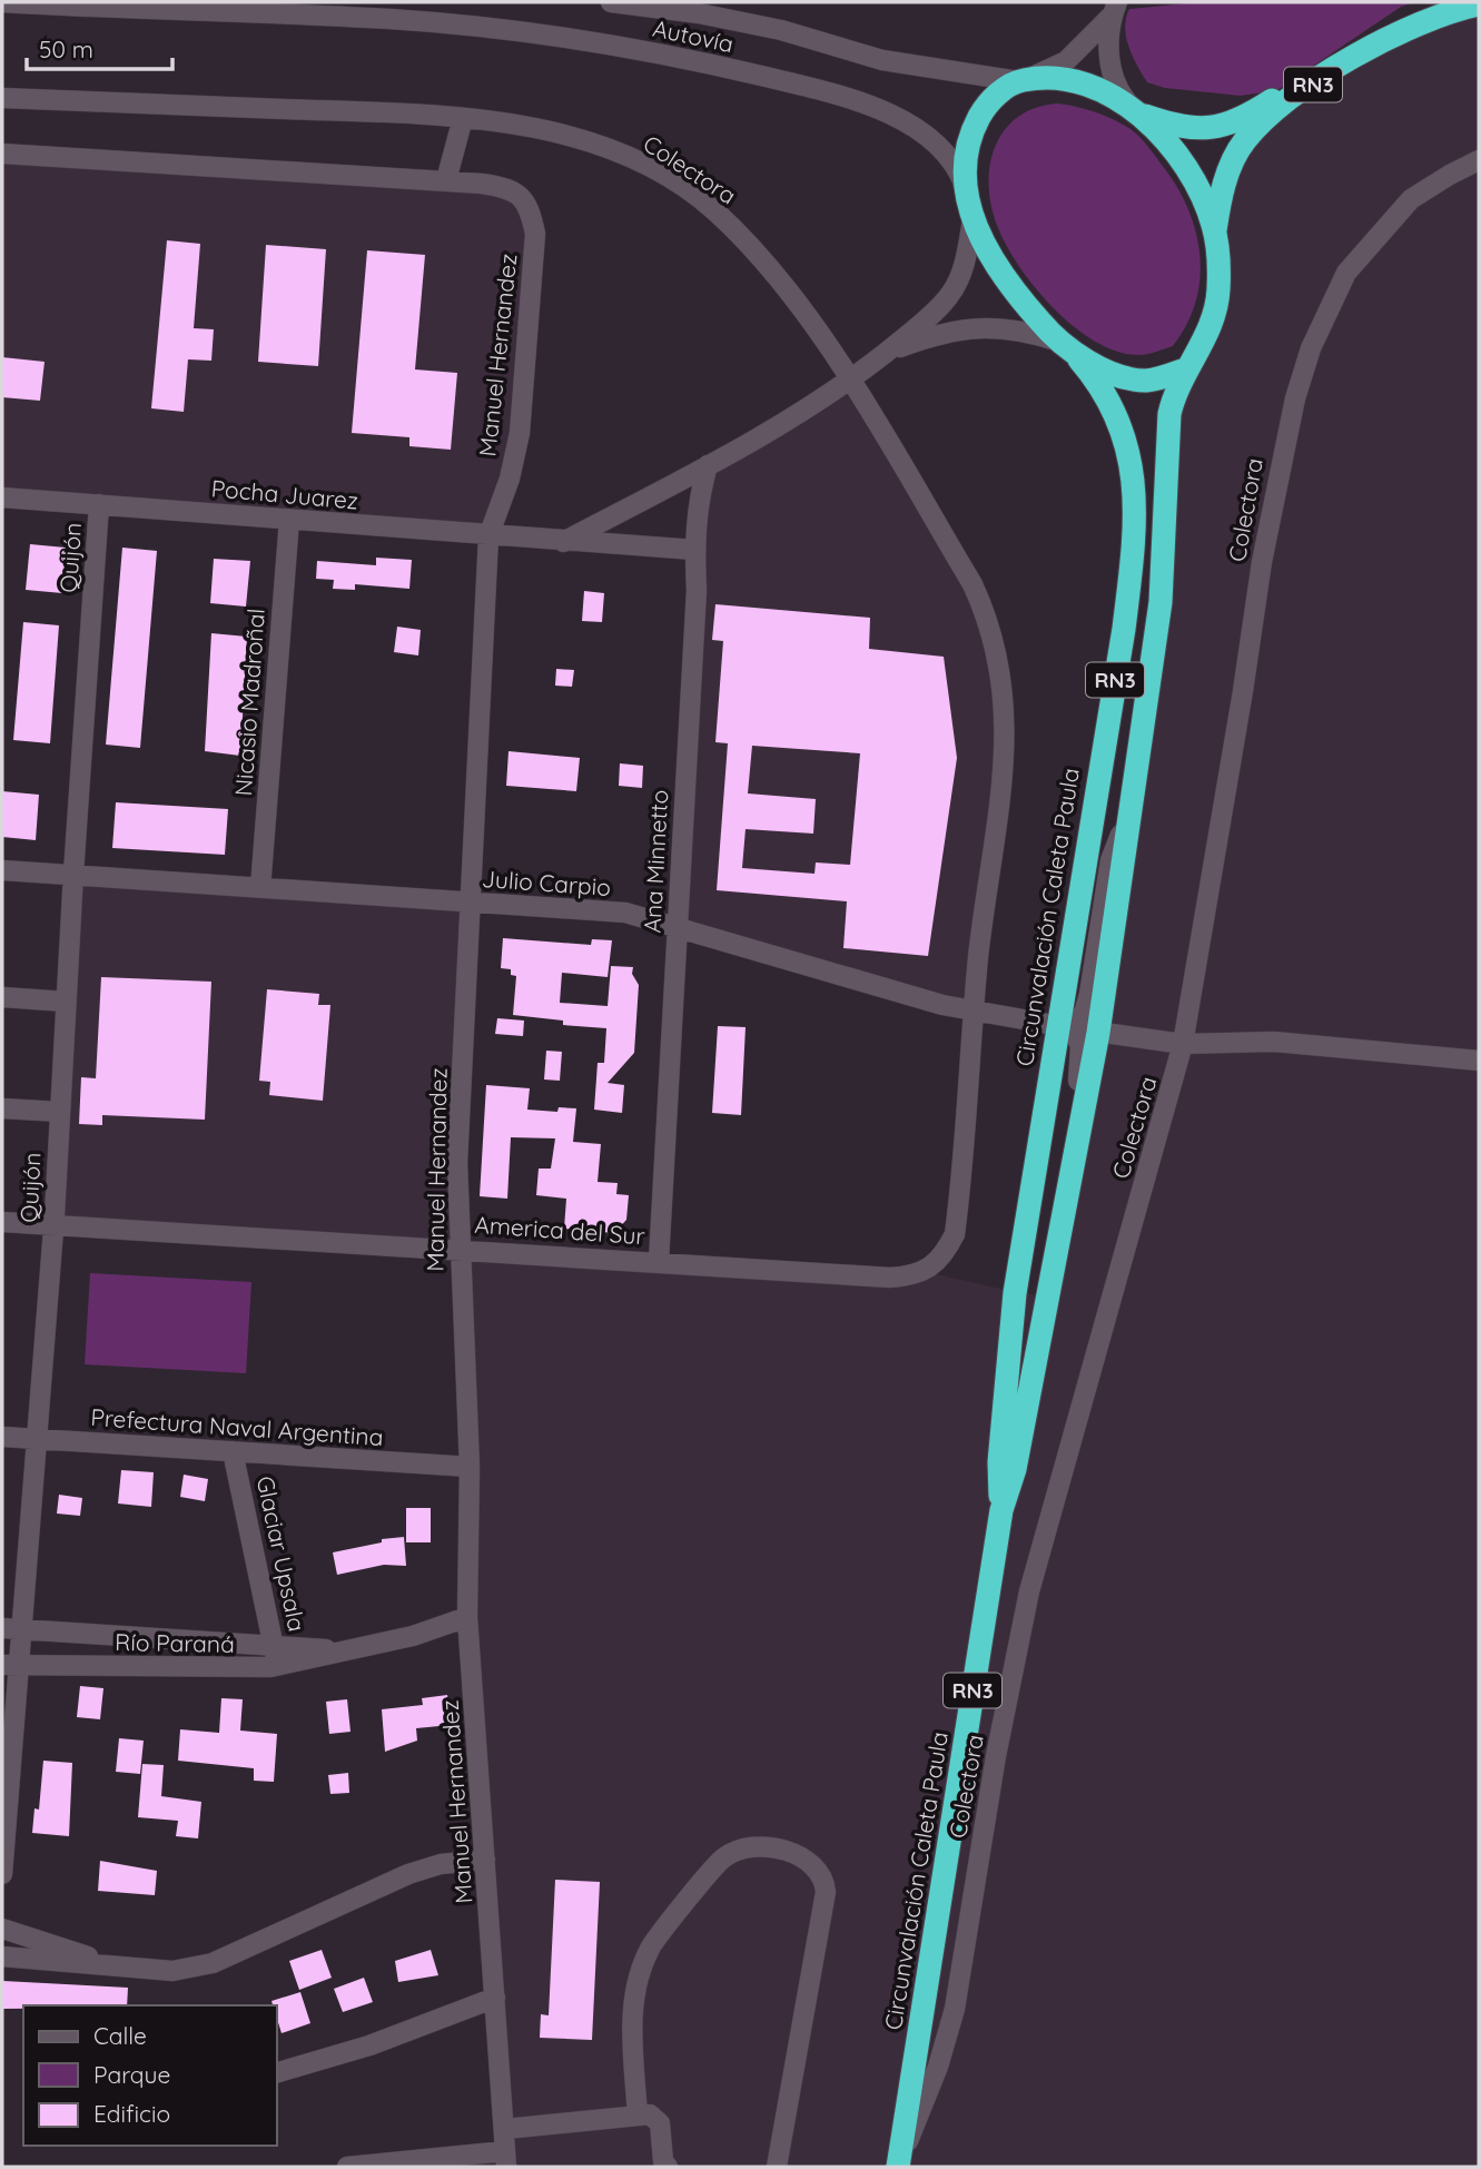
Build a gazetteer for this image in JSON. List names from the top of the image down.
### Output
{
  "streets": {
    "highway": ["RN3", "Circunvalación Caleta Paula"],
    "street": [
      "Autovía",
      "Colectora",
      "Manuel Hernandez",
      "Pocha Juarez",
      "Quijón",
      "Nicasio Madroñal",
      "Ana Minnetto",
      "Julio Carpio",
      "America del Sur",
      "Prefectura Naval Argentina",
      "Glaciar Upsala",
      "Río Paraná"
    ]
  },
  "crossings": [
    ["Autovía", "RN3"],
    ["Autovía", "Circunvalación Caleta Paula"],
    ["RN3", "Circunvalación Caleta Paula"],
    ["Colectora", "Julio Carpio"],
    ["Colectora", "Circunvalación Caleta Paula"],
    ["Colectora", "America del Sur"],
    ["Manuel Hernandez", "Pocha Juarez"],
    ["Manuel Hernandez", "Julio Carpio"],
    ["Manuel Hernandez", "America del Sur"],
    ["Manuel Hernandez", "Prefectura Naval Argentina"],
    ["Manuel Hernandez", "Río Paraná"],
    ["Pocha Juarez", "Quijón"],
    ["Pocha Juarez", "Nicasio Madroñal"],
    ["Pocha Juarez", "Ana Minnetto"],
    ["Quijón", "Julio Carpio"],
    ["Quijón", "America del Sur"],
    ["Quijón", "Prefectura Naval Argentina"],
    ["Quijón", "Río Paraná"],
    ["Nicasio Madroñal", "Julio Carpio"],
    ["Ana Minnetto", "Julio Carpio"],
    ["Ana Minnetto", "America del Sur"],
    ["Julio Carpio", "Circunvalación Caleta Paula"],
    ["Prefectura Naval Argentina", "Glaciar Upsala"],
    ["Glaciar Upsala", "Río Paraná"]
  ],
  "legend": ["Calle", "Parque", "Edificio"],
  "scale_bar": "50 m"
}
